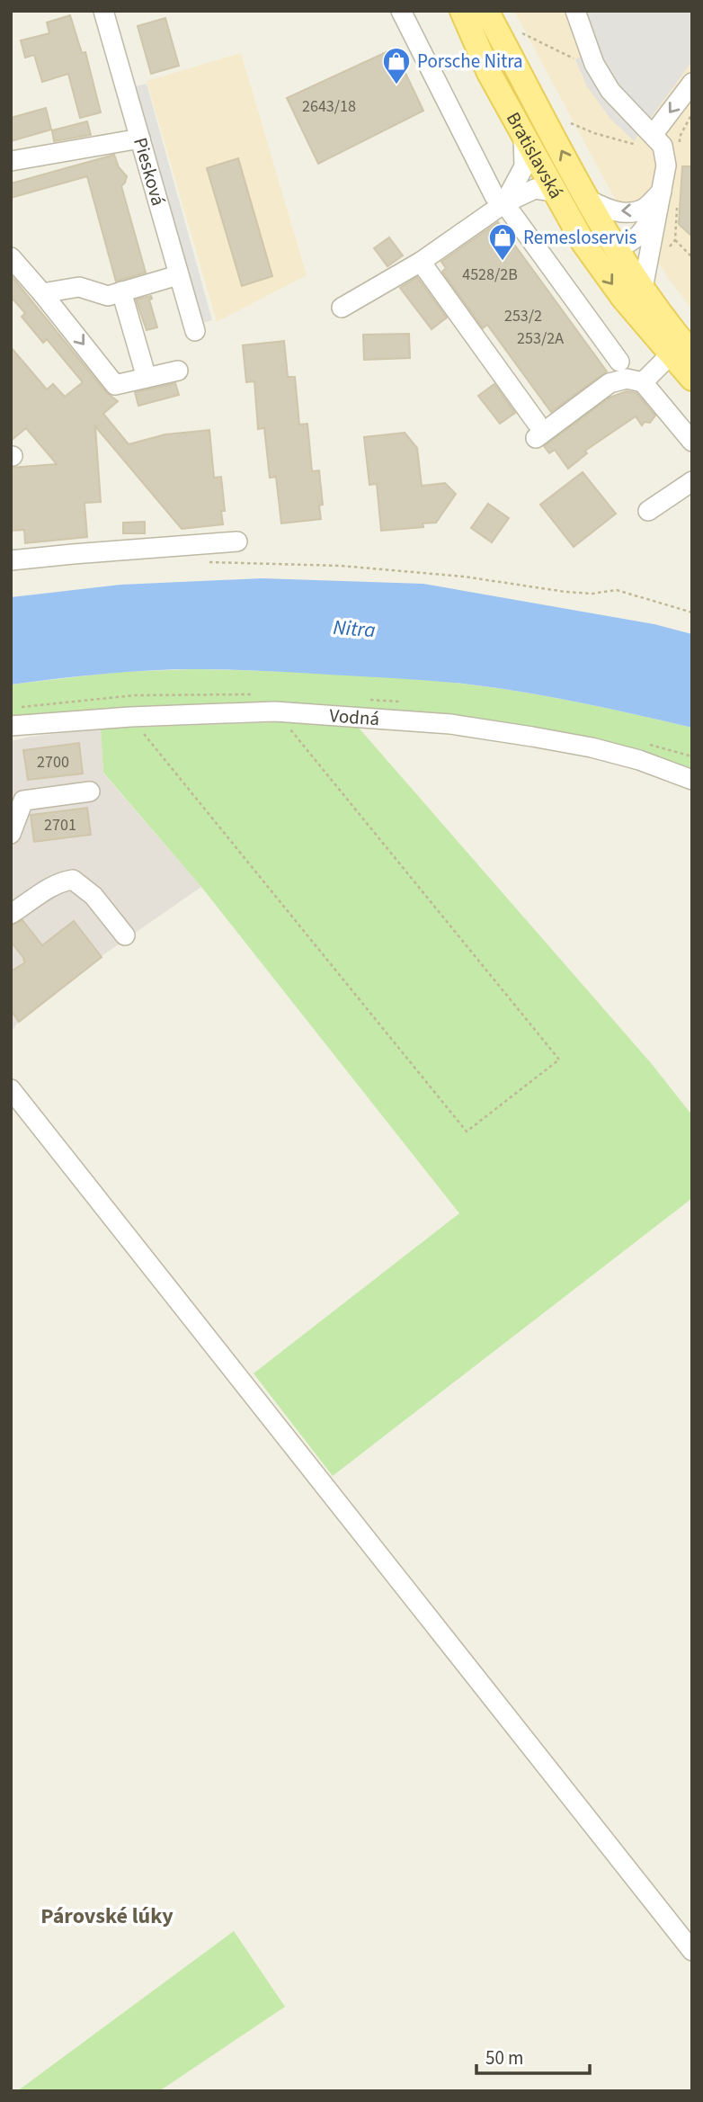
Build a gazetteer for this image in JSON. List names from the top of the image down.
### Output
{
  "streets": {
    "main road": ["Bratislavská"],
    "street": ["Piesková", "Vodná"]
  },
  "districts": ["Párovské lúky"],
  "water": ["Nitra"],
  "places": {
    "shop": ["Porsche Nitra", "Remesloservis"]
  },
  "house_numbers": [
    "2643/18",
    "4528/2B",
    "253/2",
    "253/2A",
    "2700",
    "2701"
  ],
  "scale_bar": "50 m"
}
